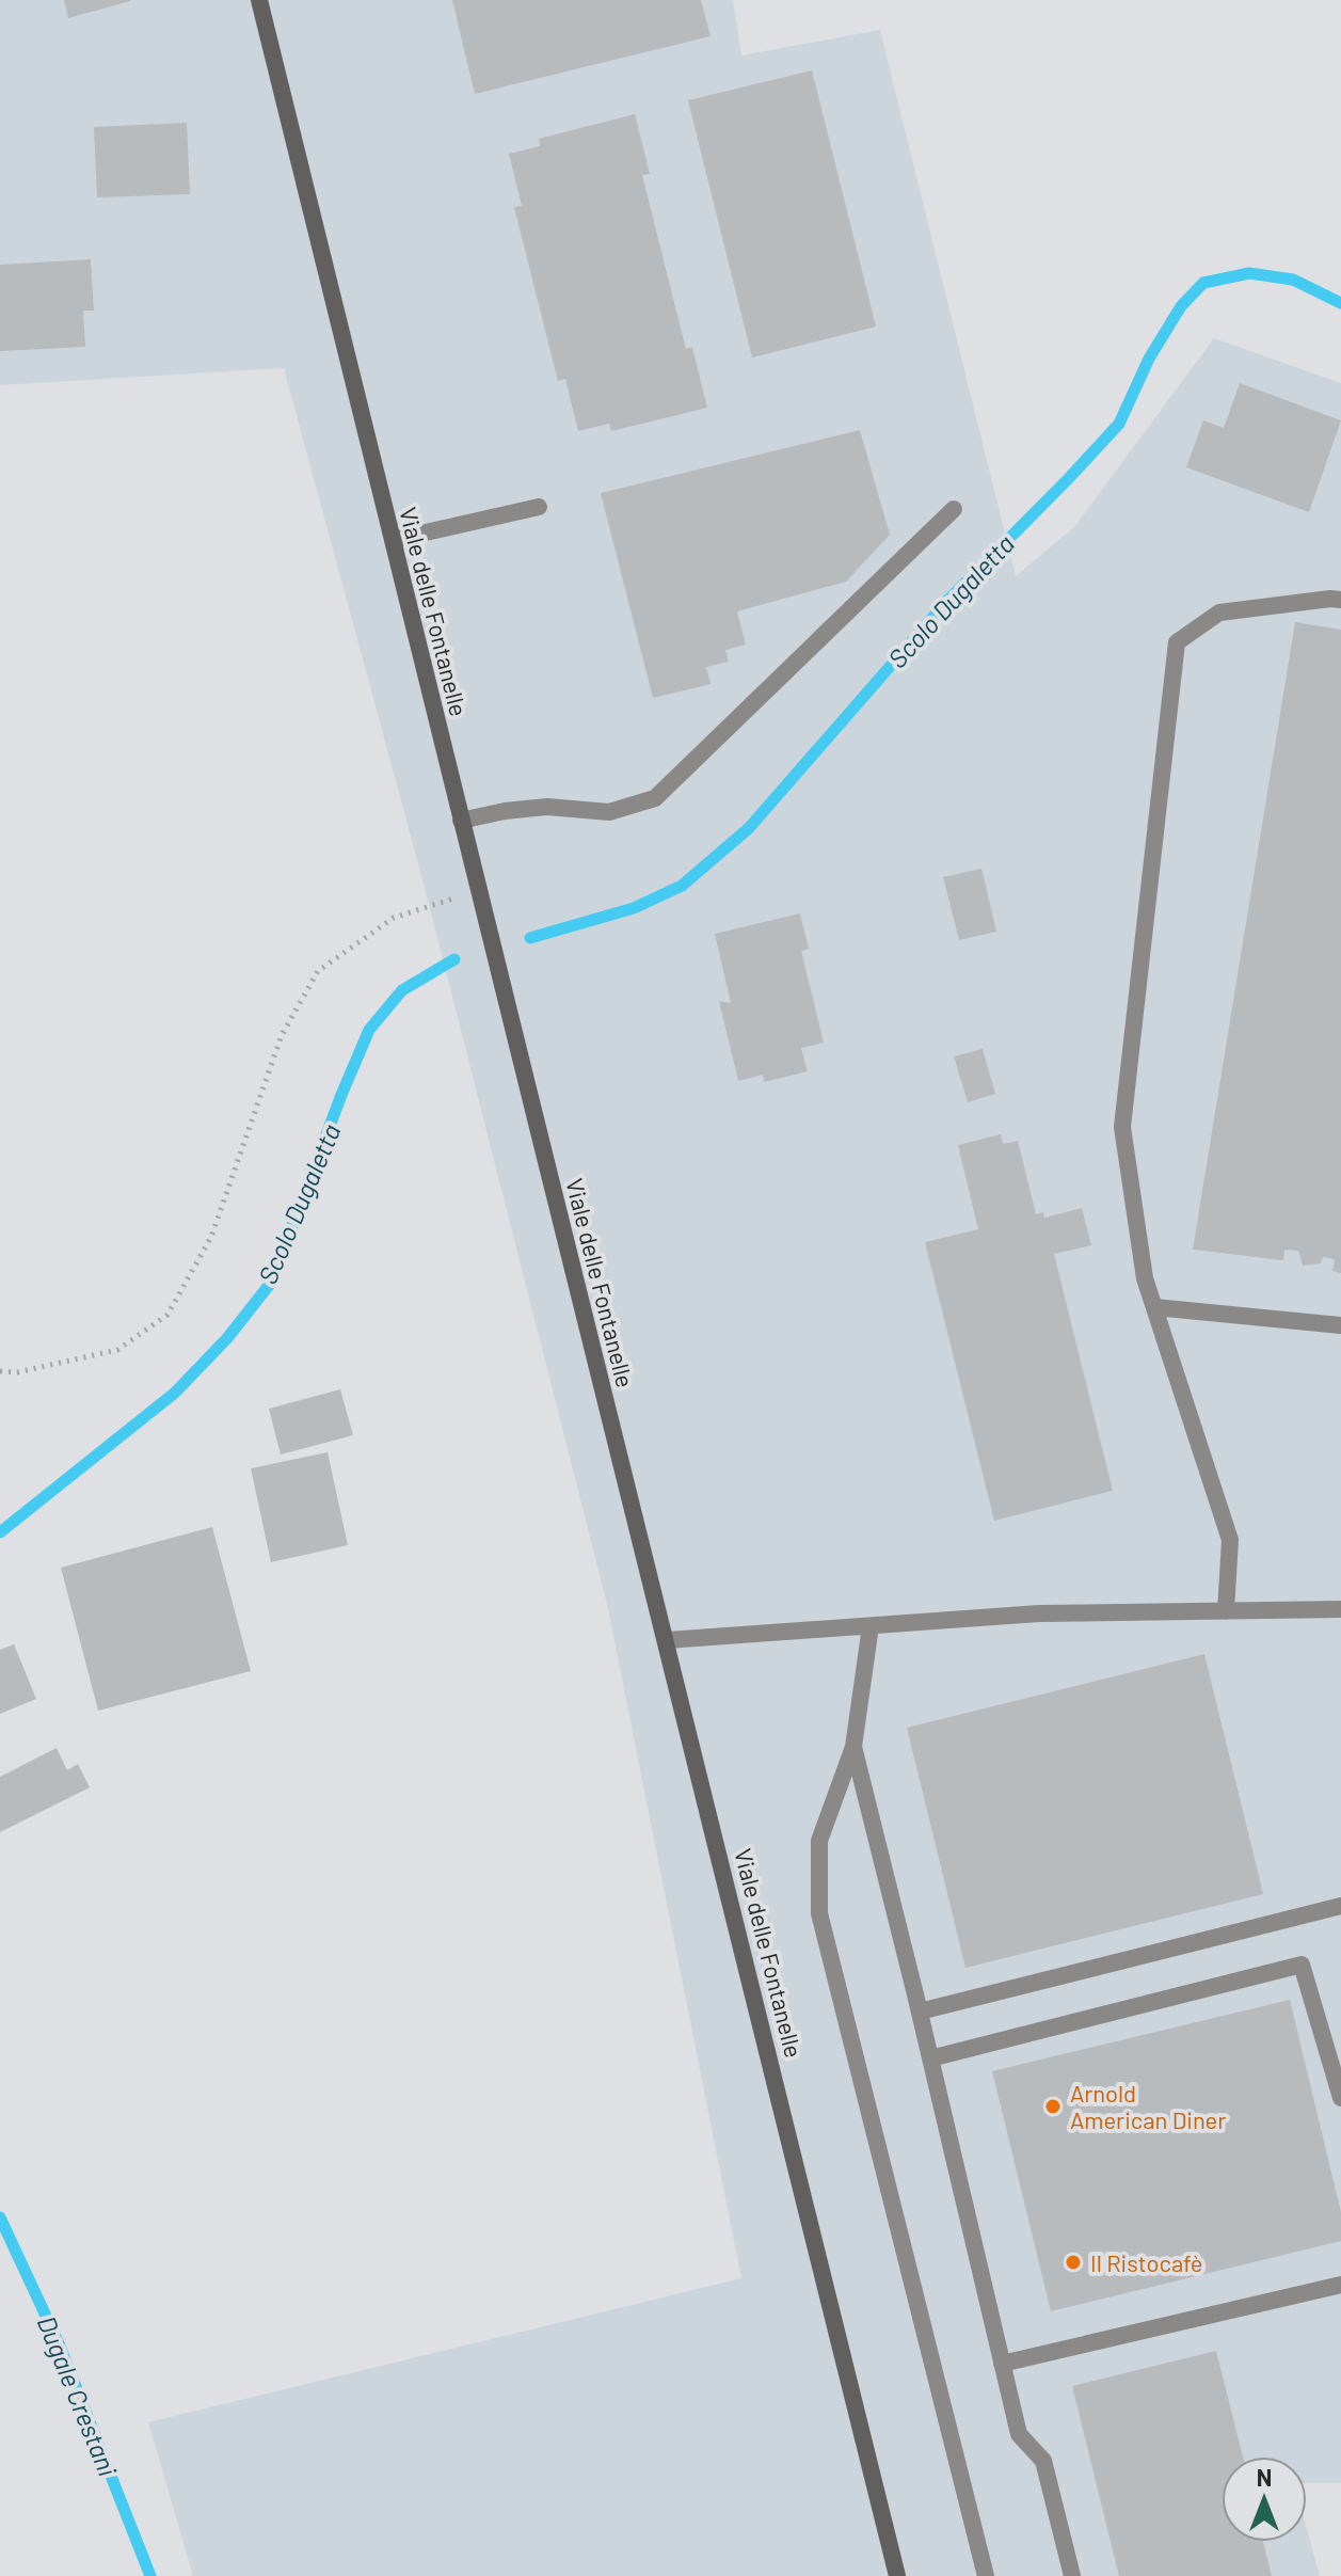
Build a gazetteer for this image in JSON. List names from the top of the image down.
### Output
{
  "streets": {
    "main road": ["Viale delle Fontanelle"]
  },
  "water": ["Scolo Dugaletta", "Dugale Crestani"],
  "places": ["Arnold American Diner", "Il Ristocafè"],
  "north": "top"
}
